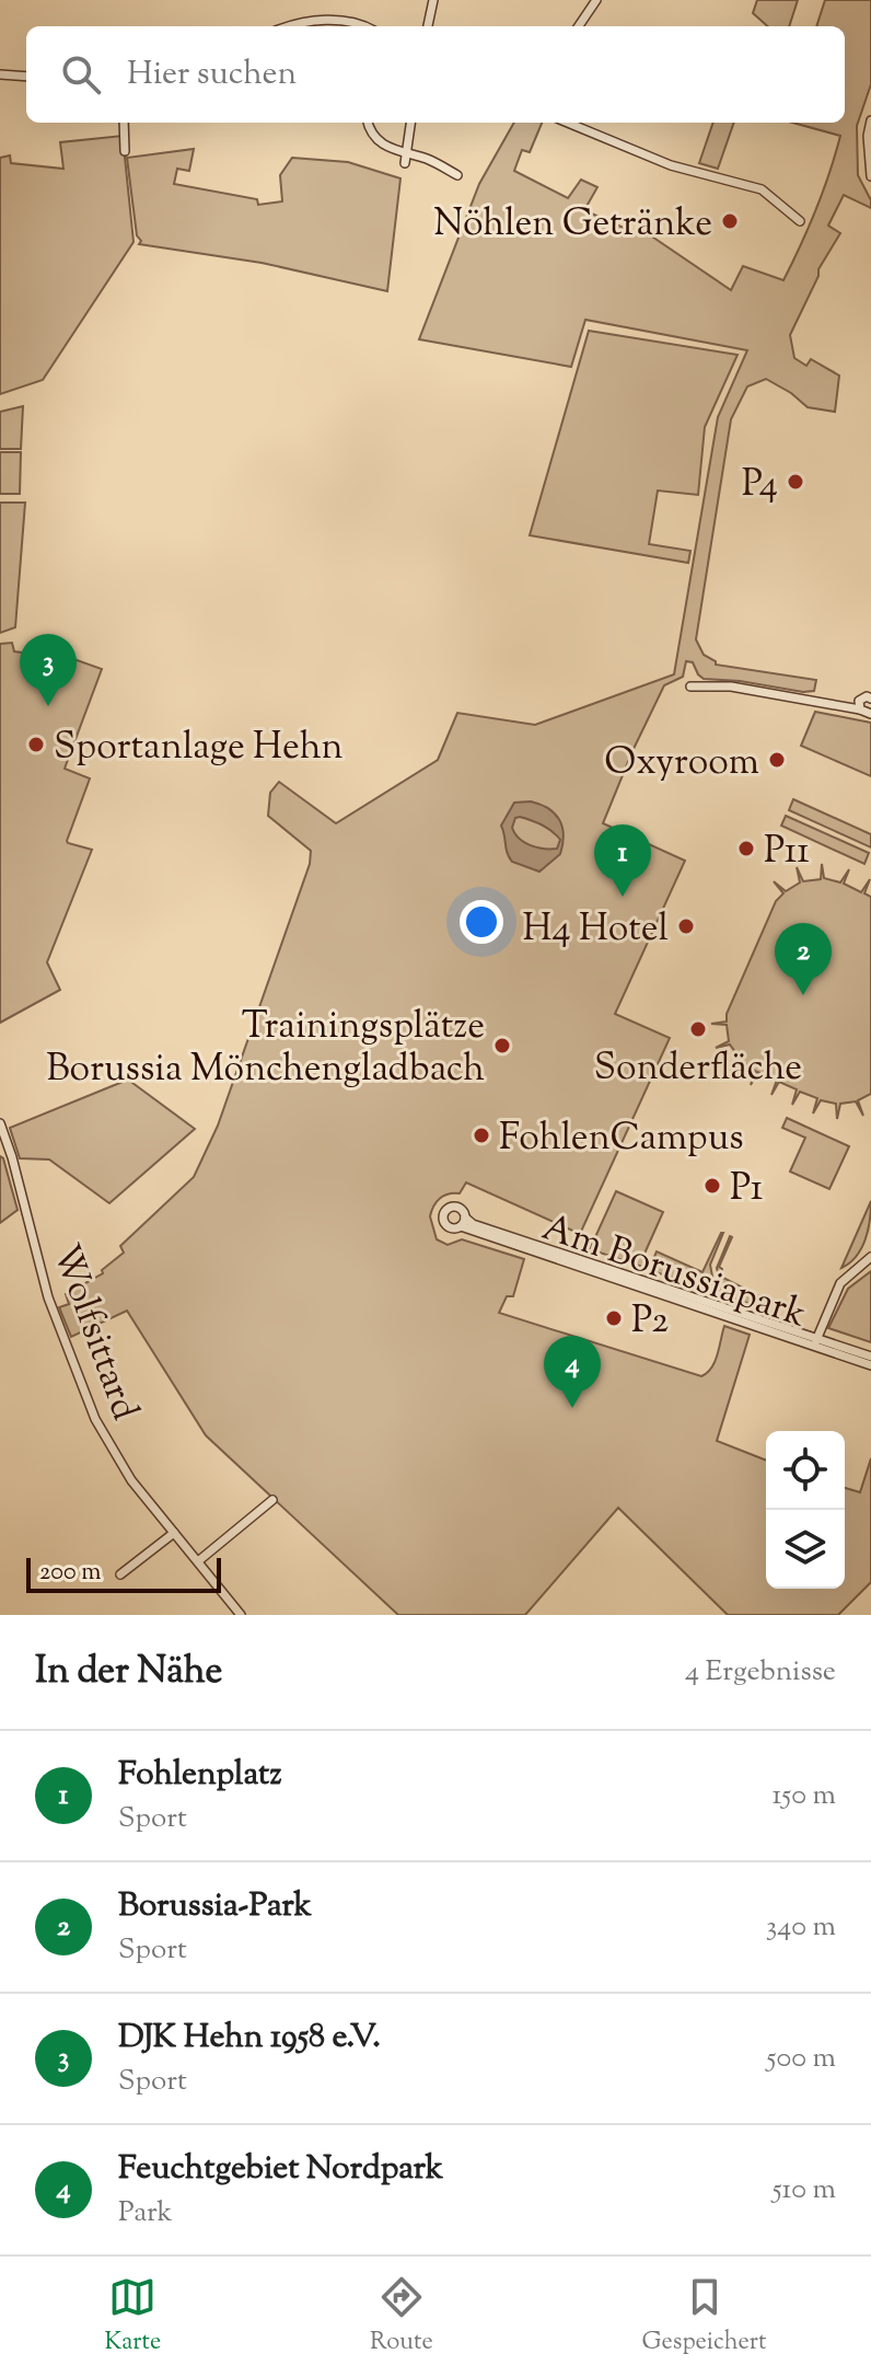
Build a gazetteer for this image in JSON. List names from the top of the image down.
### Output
{
  "streets": {
    "street": ["Am Borussiapark", "Wolfsittard"]
  },
  "places": [
    "Nöhlen Getränke",
    "P4",
    "Sportanlage Hehn",
    "Oxyroom",
    "P11",
    "H4 Hotel",
    "Sonderfläche",
    "Trainingsplätze Borussia Mönchengladbach",
    "FohlenCampus",
    "P1",
    "P2"
  ],
  "scale_bar": "200 m",
  "page": {
    "search": "Hier suchen",
    "pins": [
      "3",
      "1",
      "2",
      "4"
    ],
    "scale": "200 m",
    "heading": ["In der Nähe", "4 Ergebnisse"],
    "list": [
      {
        "mark": "1",
        "name": "Fohlenplatz",
        "note": "Sport",
        "value": "150 m"
      },
      {
        "mark": "2",
        "name": "Borussia-Park",
        "note": "Sport",
        "value": "340 m"
      },
      {
        "mark": "3",
        "name": "DJK Hehn 1958 e.V.",
        "note": "Sport",
        "value": "500 m"
      },
      {
        "mark": "4",
        "name": "Feuchtgebiet Nordpark",
        "note": "Park",
        "value": "510 m"
      }
    ],
    "nav": ["Karte", "Route", "Gespeichert"]
  }
}
